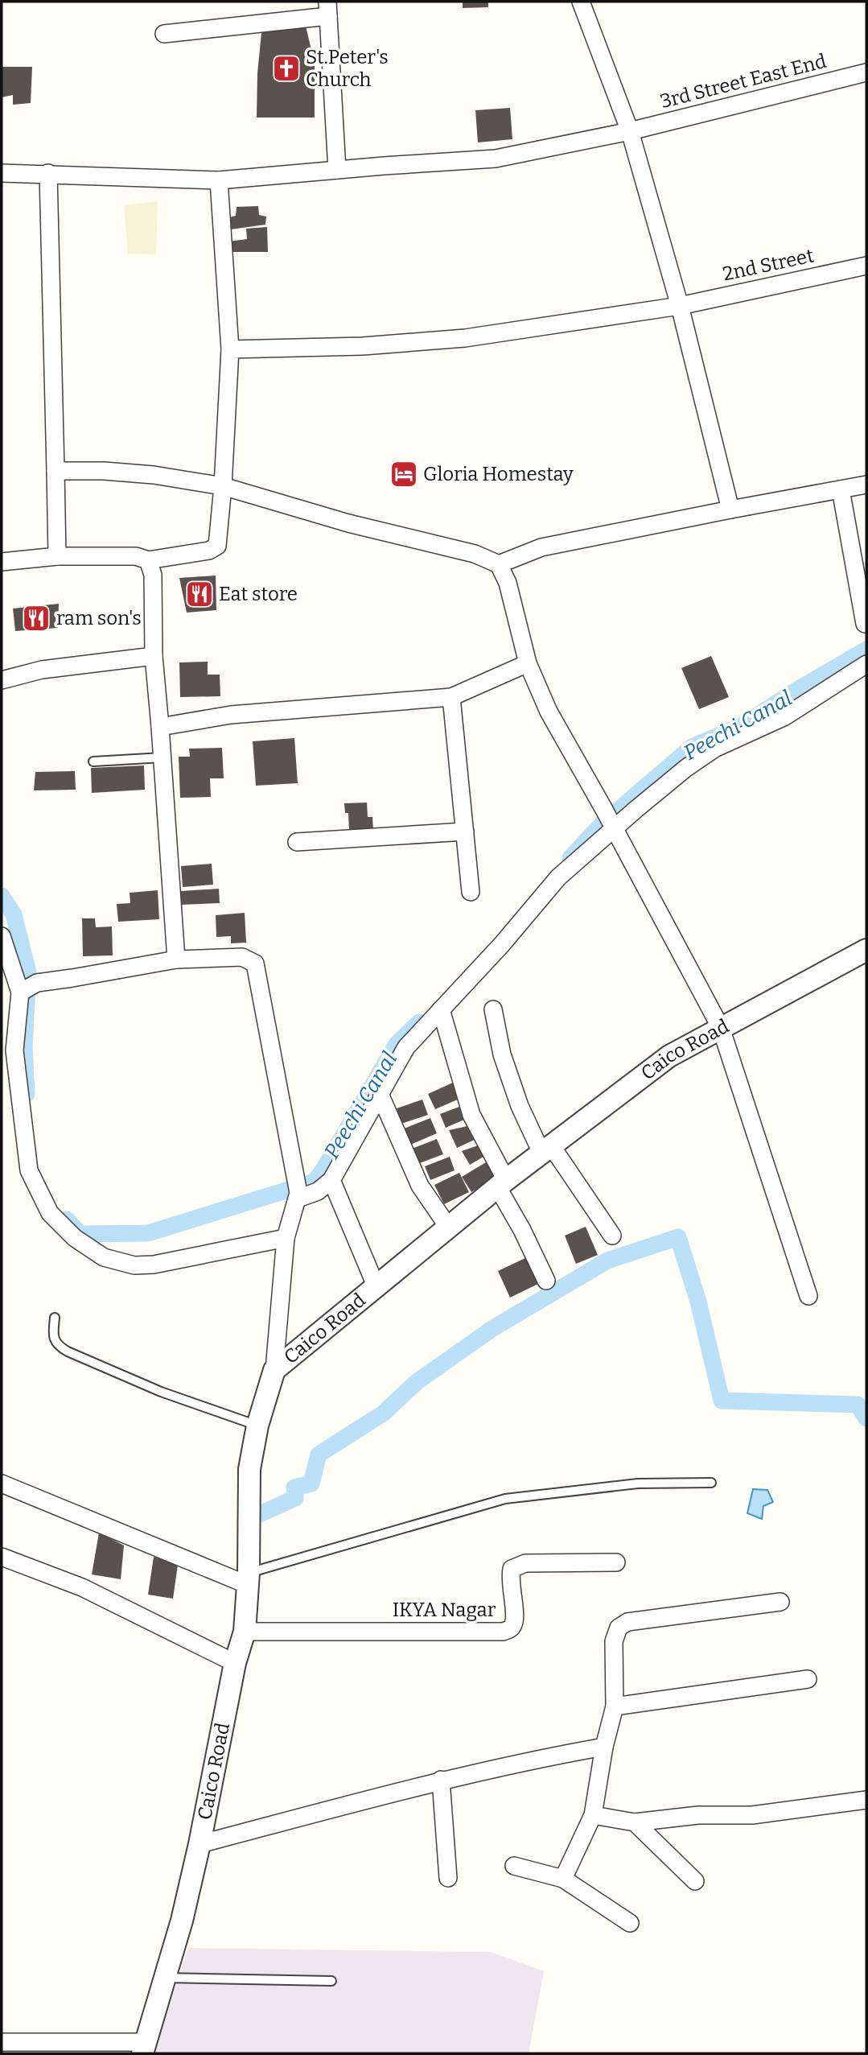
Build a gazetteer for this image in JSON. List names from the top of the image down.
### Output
{
  "streets": {
    "street": [
      "3rd Street East End",
      "2nd Street",
      "Caico Road",
      "IKYA Nagar"
    ]
  },
  "crossings": [
    ["Caico Road", "IKYA Nagar"]
  ],
  "water": ["Peechi Canal"],
  "places": {
    "church": ["St.Peter's Church"],
    "hotel": ["Gloria Homestay"],
    "restaurant": ["Eat store", "ram son's"]
  }
}
